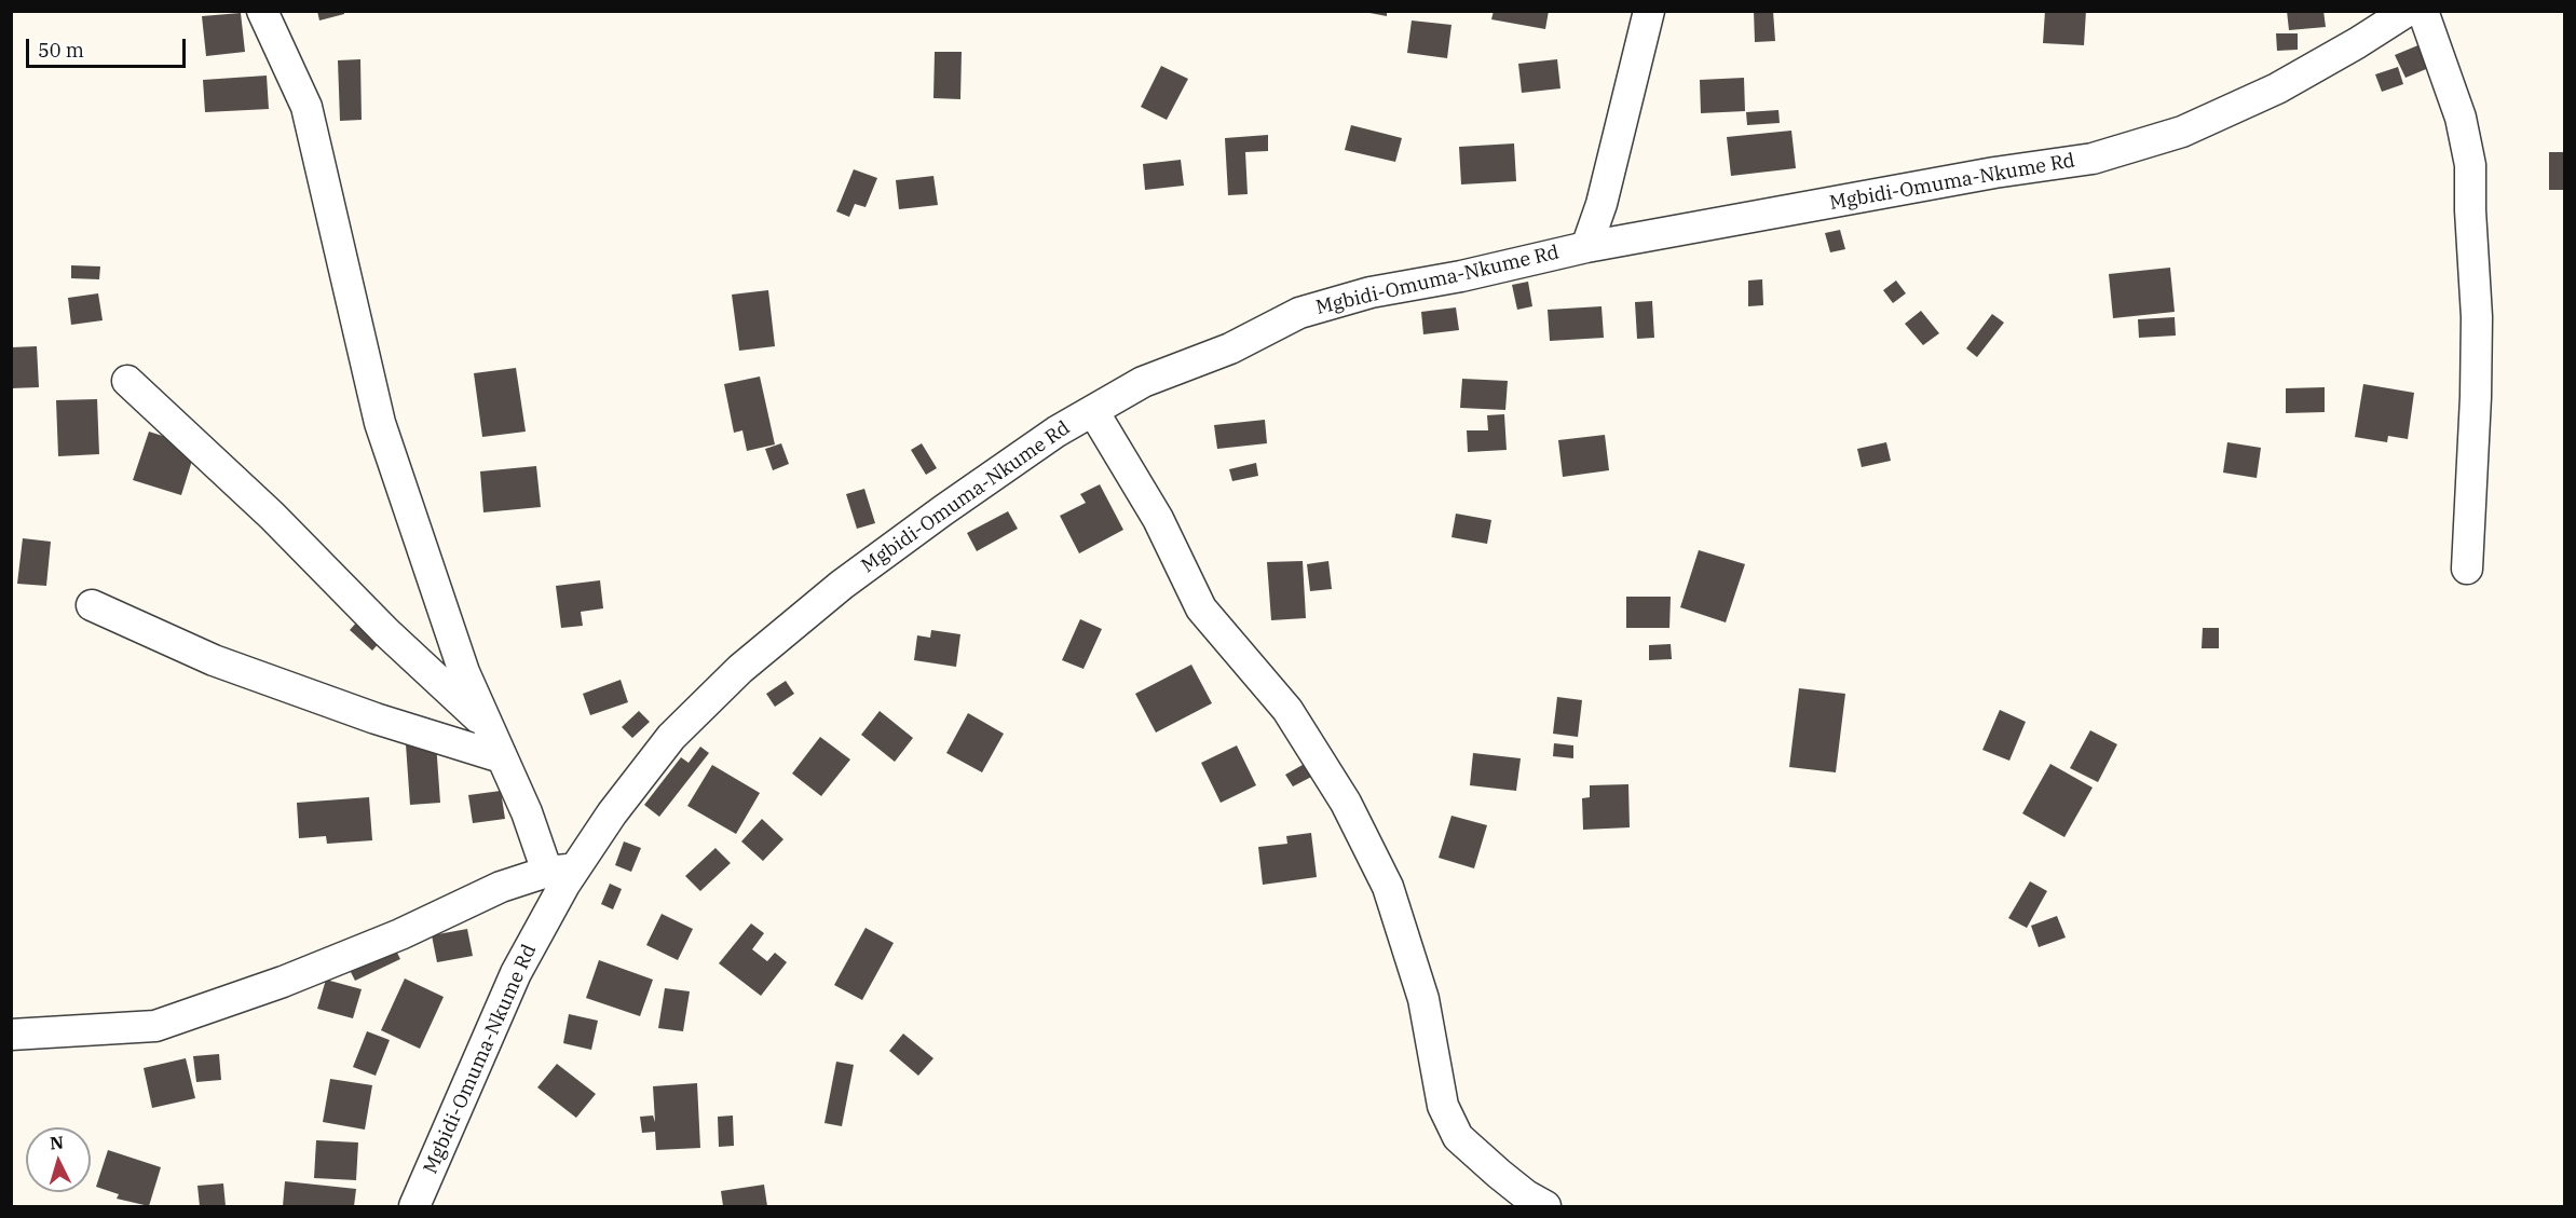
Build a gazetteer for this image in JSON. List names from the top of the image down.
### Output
{
  "streets": {
    "street": ["Mgbidi-Omuma-Nkume Rd"]
  },
  "scale_bar": "50 m",
  "north": "top"
}
